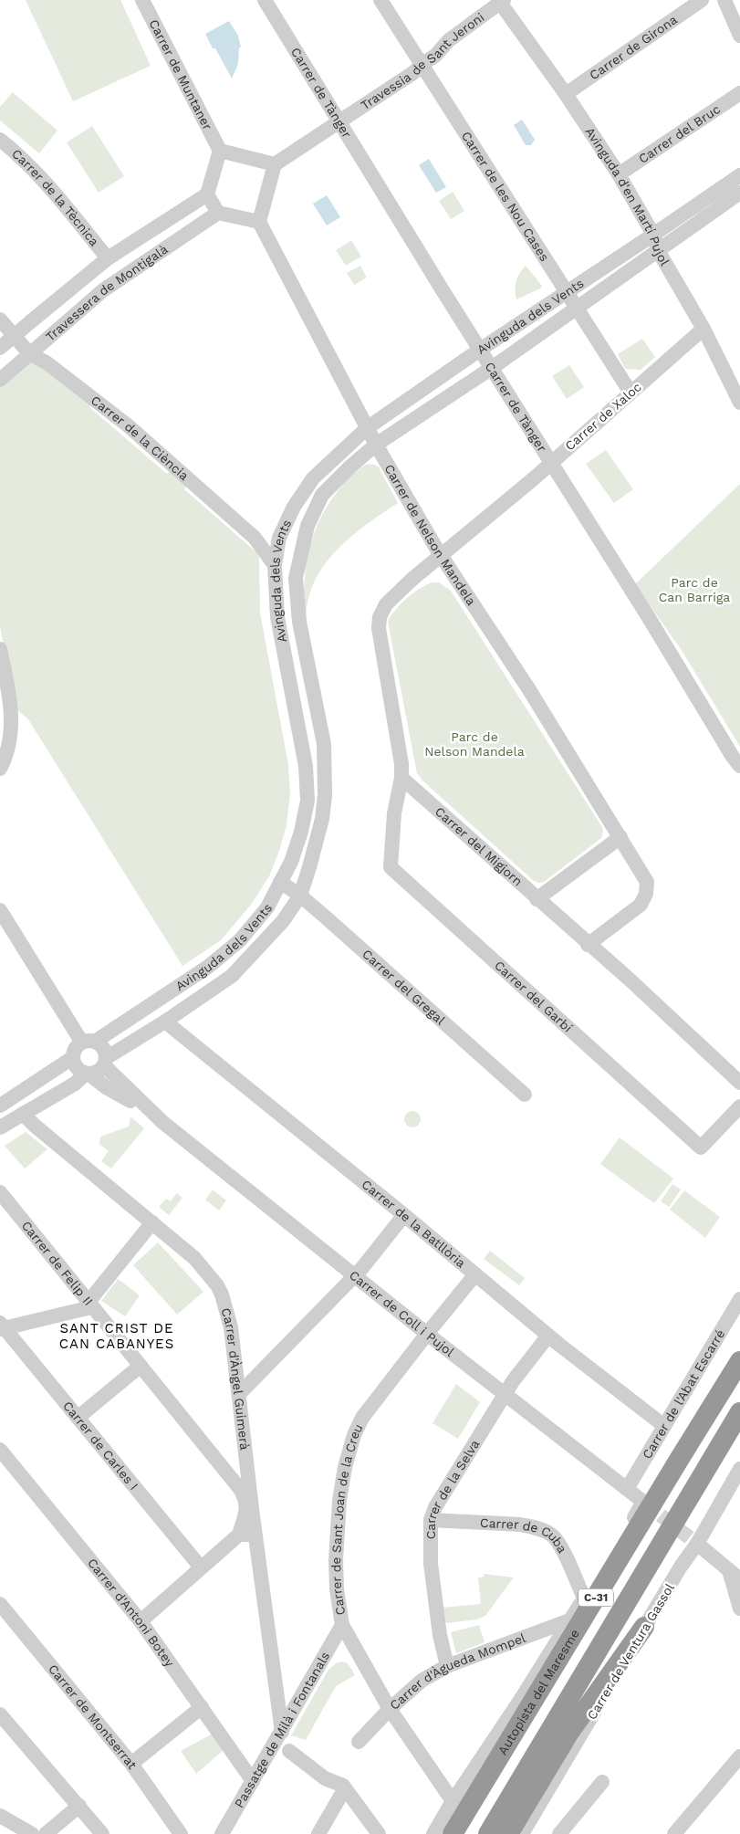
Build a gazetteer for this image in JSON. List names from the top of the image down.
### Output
{
  "streets": {
    "highway": ["C-31", "Autopista del Maresme"],
    "street": [
      "Carrer de Girona",
      "Travessia de Sant Jeroni",
      "Carrer de Muntaner",
      "Carrer de Tànger",
      "Carrer del Bruc",
      "Carrer de les Nou Cases",
      "Avinguda d'en Martí Pujol",
      "Carrer de la Tècnica",
      "Travessera de Montigalà",
      "Avinguda dels Vents",
      "Carrer de Xaloc",
      "Carrer de la Ciència",
      "Carrer de Nelson Mandela",
      "Carrer del Migjorn",
      "Carrer del Gregal",
      "Carrer del Garbí",
      "Carrer de la Batllòria",
      "Carrer de Felip II",
      "Carrer de Coll i Pujol",
      "Carrer d'Àngel Guimerà",
      "Carrer de l'Abat Escarré",
      "Carrer de Carles I",
      "Carrer de la Selva",
      "Carrer de Sant Joan de la Creu",
      "Carrer de Cuba",
      "Carrer d'Antoni Botey",
      "Carrer de Ventura Gassol",
      "Carrer d'Àgueda Mompel",
      "Carrer de Montserrat",
      "Passatge de Milà i Fontanals"
    ]
  },
  "crossings": [
    ["Carrer de Girona", "Avinguda d'en Martí Pujol"],
    ["Travessia de Sant Jeroni", "Carrer de Tànger"],
    ["Travessia de Sant Jeroni", "Carrer de les Nou Cases"],
    ["Travessia de Sant Jeroni", "Avinguda d'en Martí Pujol"],
    ["Carrer de Tànger", "Avinguda dels Vents"],
    ["Carrer de Tànger", "Carrer de Xaloc"],
    ["Carrer del Bruc", "Avinguda d'en Martí Pujol"],
    ["Carrer de les Nou Cases", "Avinguda dels Vents"],
    ["Carrer de les Nou Cases", "Carrer de Xaloc"],
    ["Avinguda d'en Martí Pujol", "Avinguda dels Vents"],
    ["Avinguda d'en Martí Pujol", "Carrer de Xaloc"],
    ["Carrer de la Tècnica", "Travessera de Montigalà"],
    ["Travessera de Montigalà", "Carrer de la Ciència"],
    ["Avinguda dels Vents", "Carrer de la Ciència"],
    ["Avinguda dels Vents", "Carrer de Nelson Mandela"],
    ["Avinguda dels Vents", "Carrer del Gregal"],
    ["Avinguda dels Vents", "Carrer de la Batllòria"],
    ["Avinguda dels Vents", "Carrer de Coll i Pujol"],
    ["Carrer de Xaloc", "Carrer de Nelson Mandela"],
    ["Carrer de Nelson Mandela", "Carrer del Migjorn"],
    ["Carrer del Migjorn", "Carrer del Garbí"],
    ["Carrer de la Batllòria", "Carrer de l'Abat Escarré"],
    ["Carrer de la Batllòria", "Carrer de la Selva"],
    ["Carrer de la Batllòria", "Carrer de Sant Joan de la Creu"],
    ["Carrer de Coll i Pujol", "Carrer de l'Abat Escarré"],
    ["Carrer de Coll i Pujol", "Carrer de la Selva"],
    ["Carrer de Coll i Pujol", "Carrer de Sant Joan de la Creu"],
    ["Carrer de Coll i Pujol", "Carrer de Cuba"],
    ["Carrer d'Àngel Guimerà", "Passatge de Milà i Fontanals"],
    ["Carrer de la Selva", "Carrer de Cuba"],
    ["Carrer de la Selva", "Carrer d'Àgueda Mompel"],
    ["Carrer de Sant Joan de la Creu", "Carrer d'Àgueda Mompel"],
    ["Carrer de Sant Joan de la Creu", "Passatge de Milà i Fontanals"],
    ["Carrer d'Antoni Botey", "Passatge de Milà i Fontanals"]
  ],
  "districts": ["SANT CRIST DE CAN CABANYES"],
  "parks": ["Parc de Can Barriga", "Parc de Nelson Mandela"]
}
